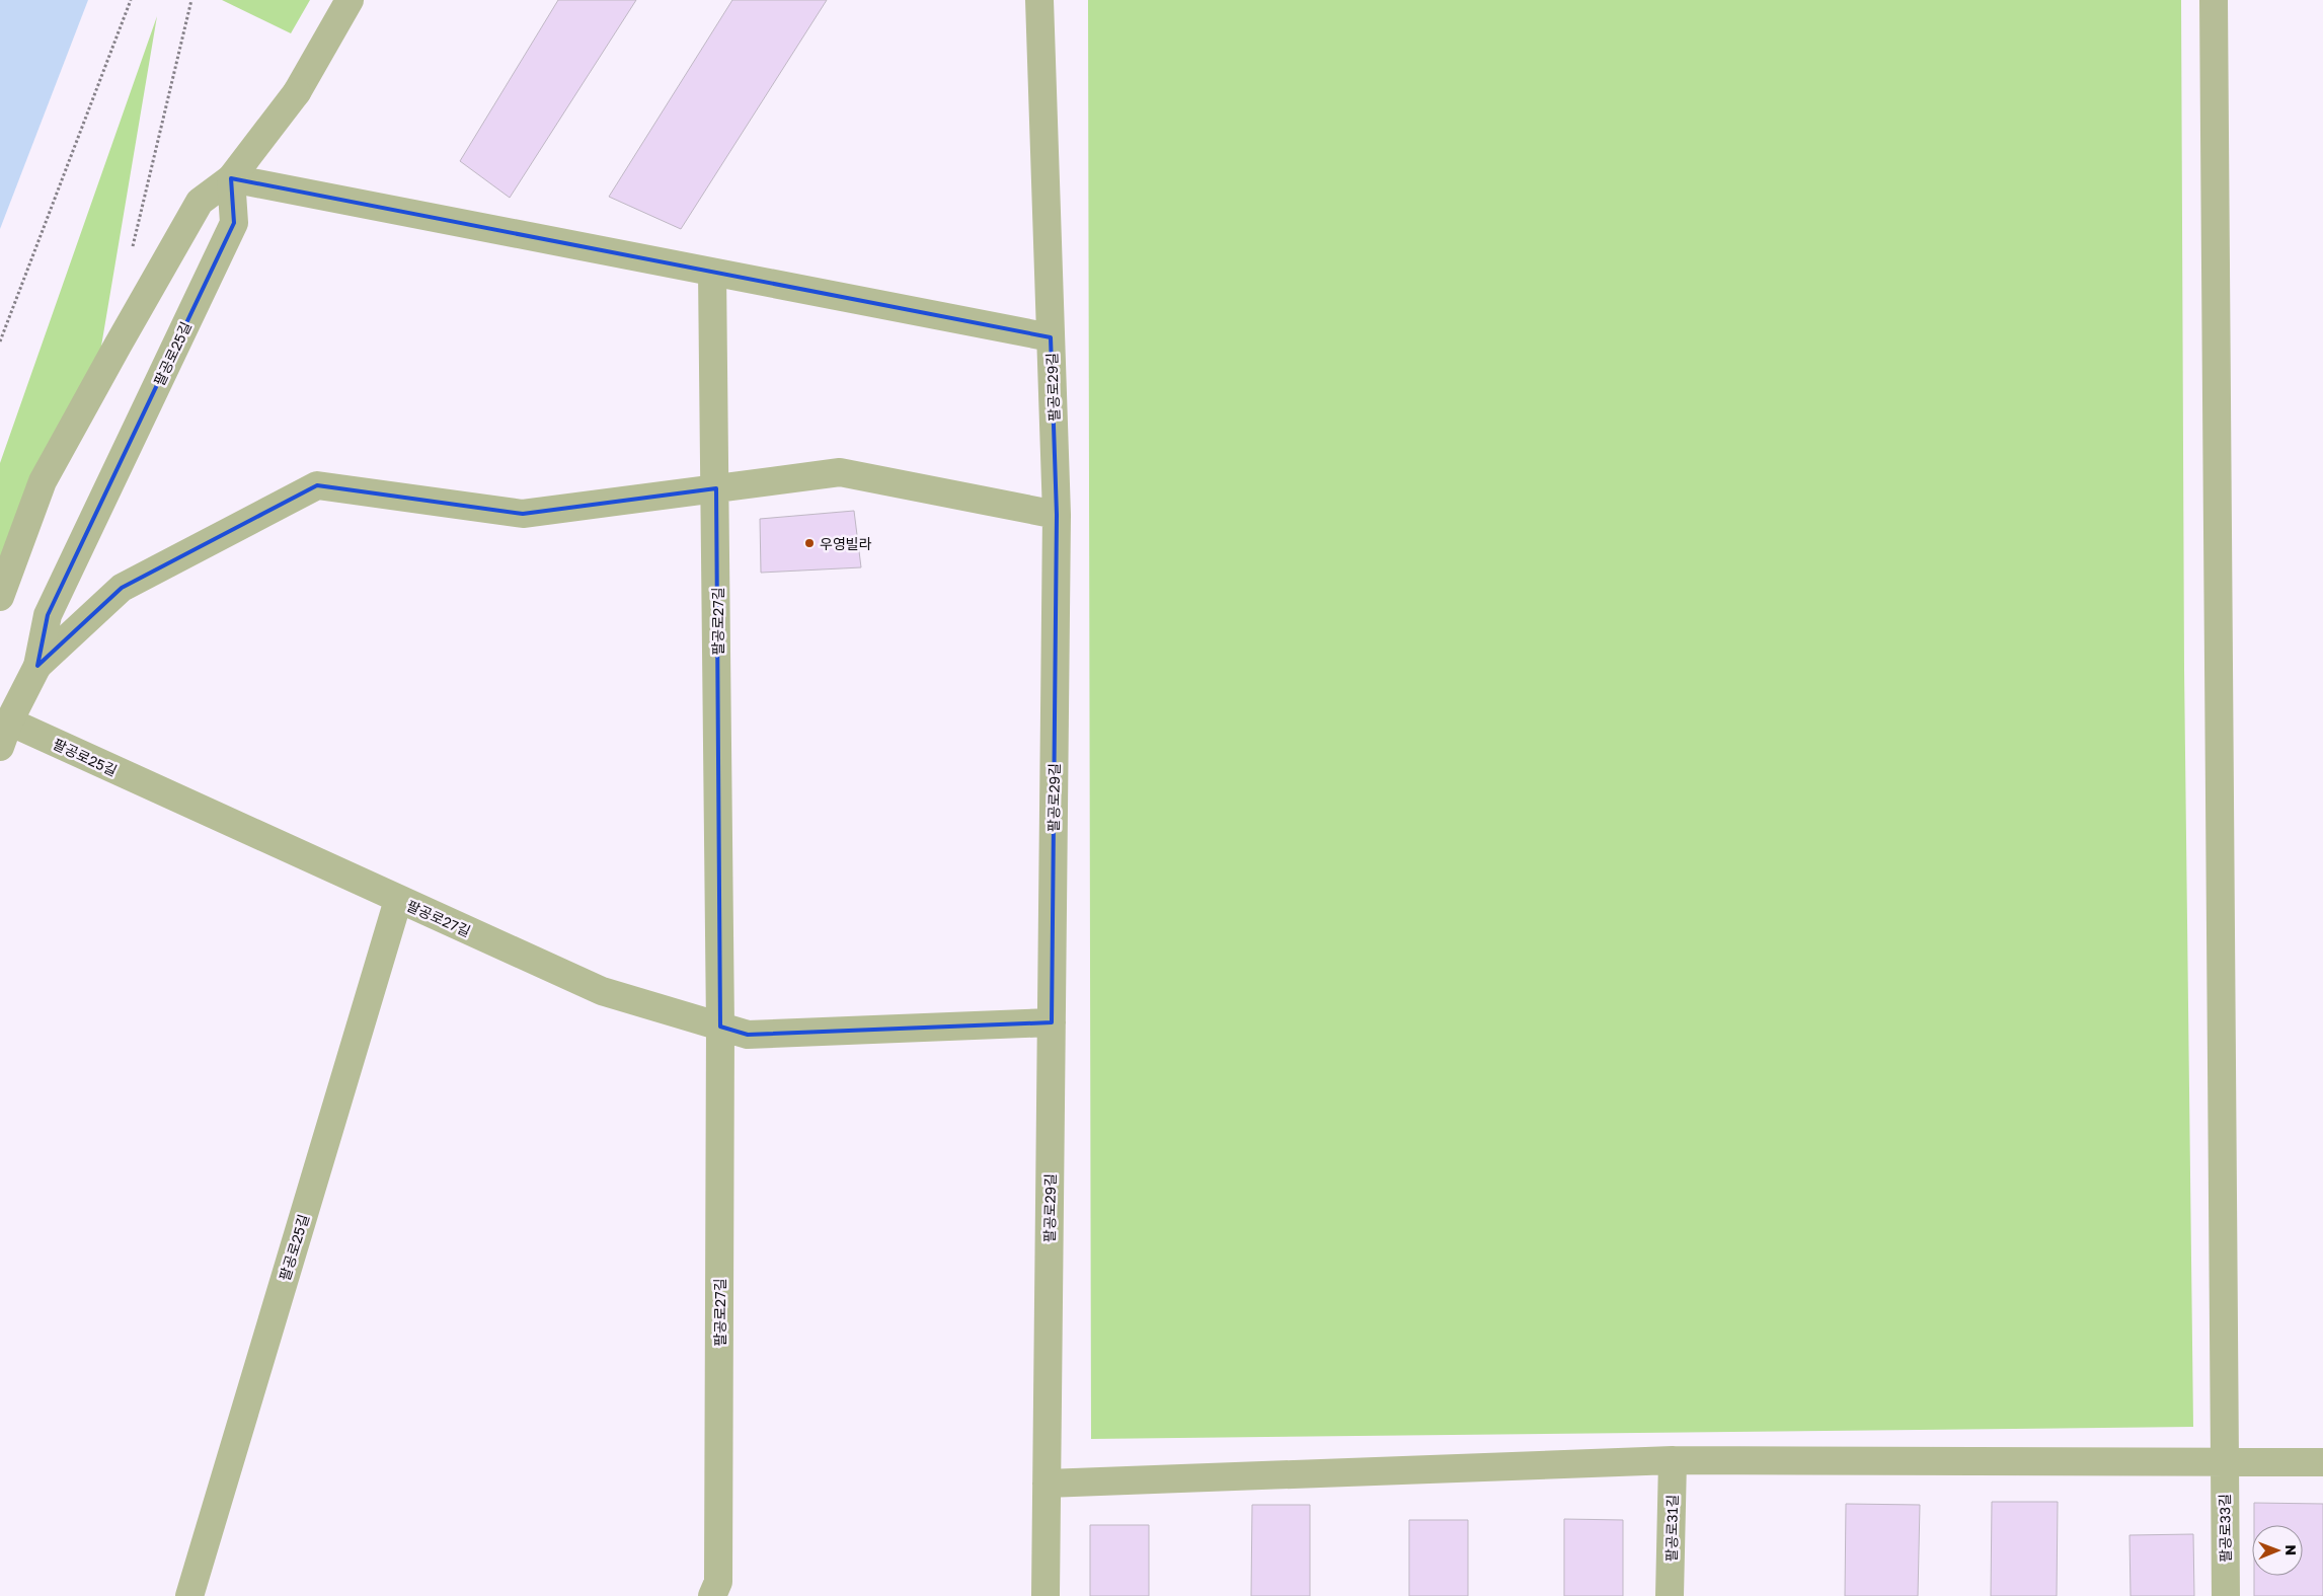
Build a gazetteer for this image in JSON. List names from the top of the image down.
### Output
{
  "streets": {
    "street": [
      "팔공로25길",
      "팔공로29길",
      "팔공로27길",
      "팔공로31길",
      "팔공로33길"
    ]
  },
  "crossings": [
    ["팔공로25길", "팔공로27길"]
  ],
  "places": ["우영빌라"],
  "north": "right"
}
